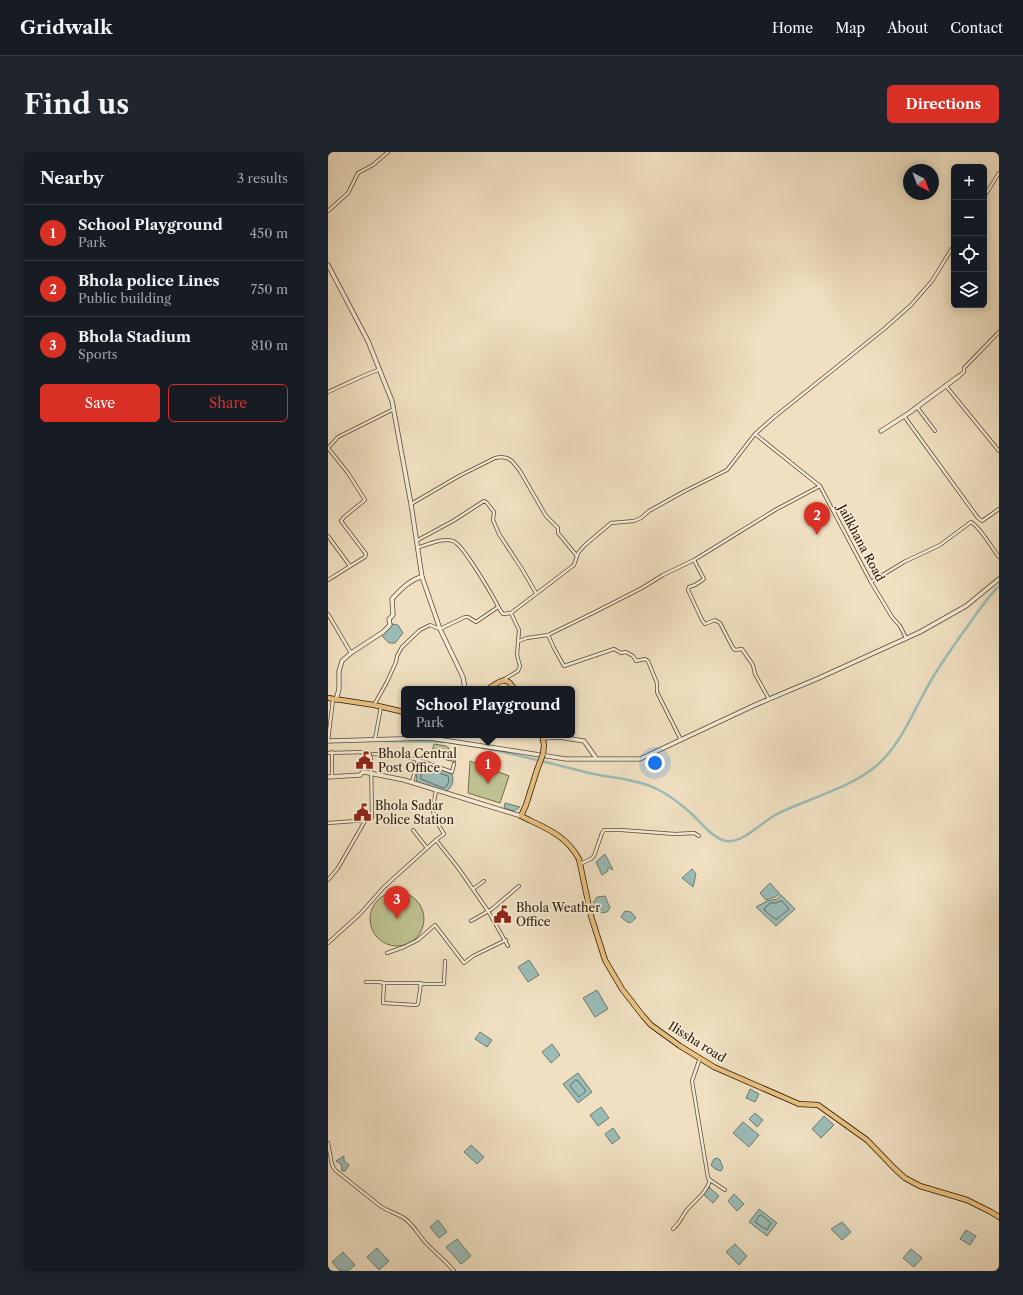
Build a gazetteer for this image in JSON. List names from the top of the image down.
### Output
{
  "streets": {
    "main road": ["Ilissha road"],
    "street": ["Jailkhana Road"]
  },
  "places": {
    "public building": ["Bhola Central Post Office", "Bhola Sadar Police Station", "Bhola Weather Office"]
  },
  "north": "bottom right",
  "page": {
    "header": "Gridwalk",
    "nav": [
      "Home",
      "Map",
      "About",
      "Contact"
    ],
    "buttons": [
      "Directions",
      ["Save", "Share"]
    ],
    "title": "Find us",
    "heading": ["Nearby", "3 results"],
    "map_buttons": ["+", "−"],
    "list": [
      {
        "mark": "1",
        "name": "School Playground",
        "note": "Park",
        "value": "450 m"
      },
      {
        "mark": "2",
        "name": "Bhola police Lines",
        "note": "Public building",
        "value": "750 m"
      },
      {
        "mark": "3",
        "name": "Bhola Stadium",
        "note": "Sports",
        "value": "810 m"
      }
    ],
    "pins": ["2", "1", "3"],
    "popup": ["School Playground", "Park"]
  }
}
